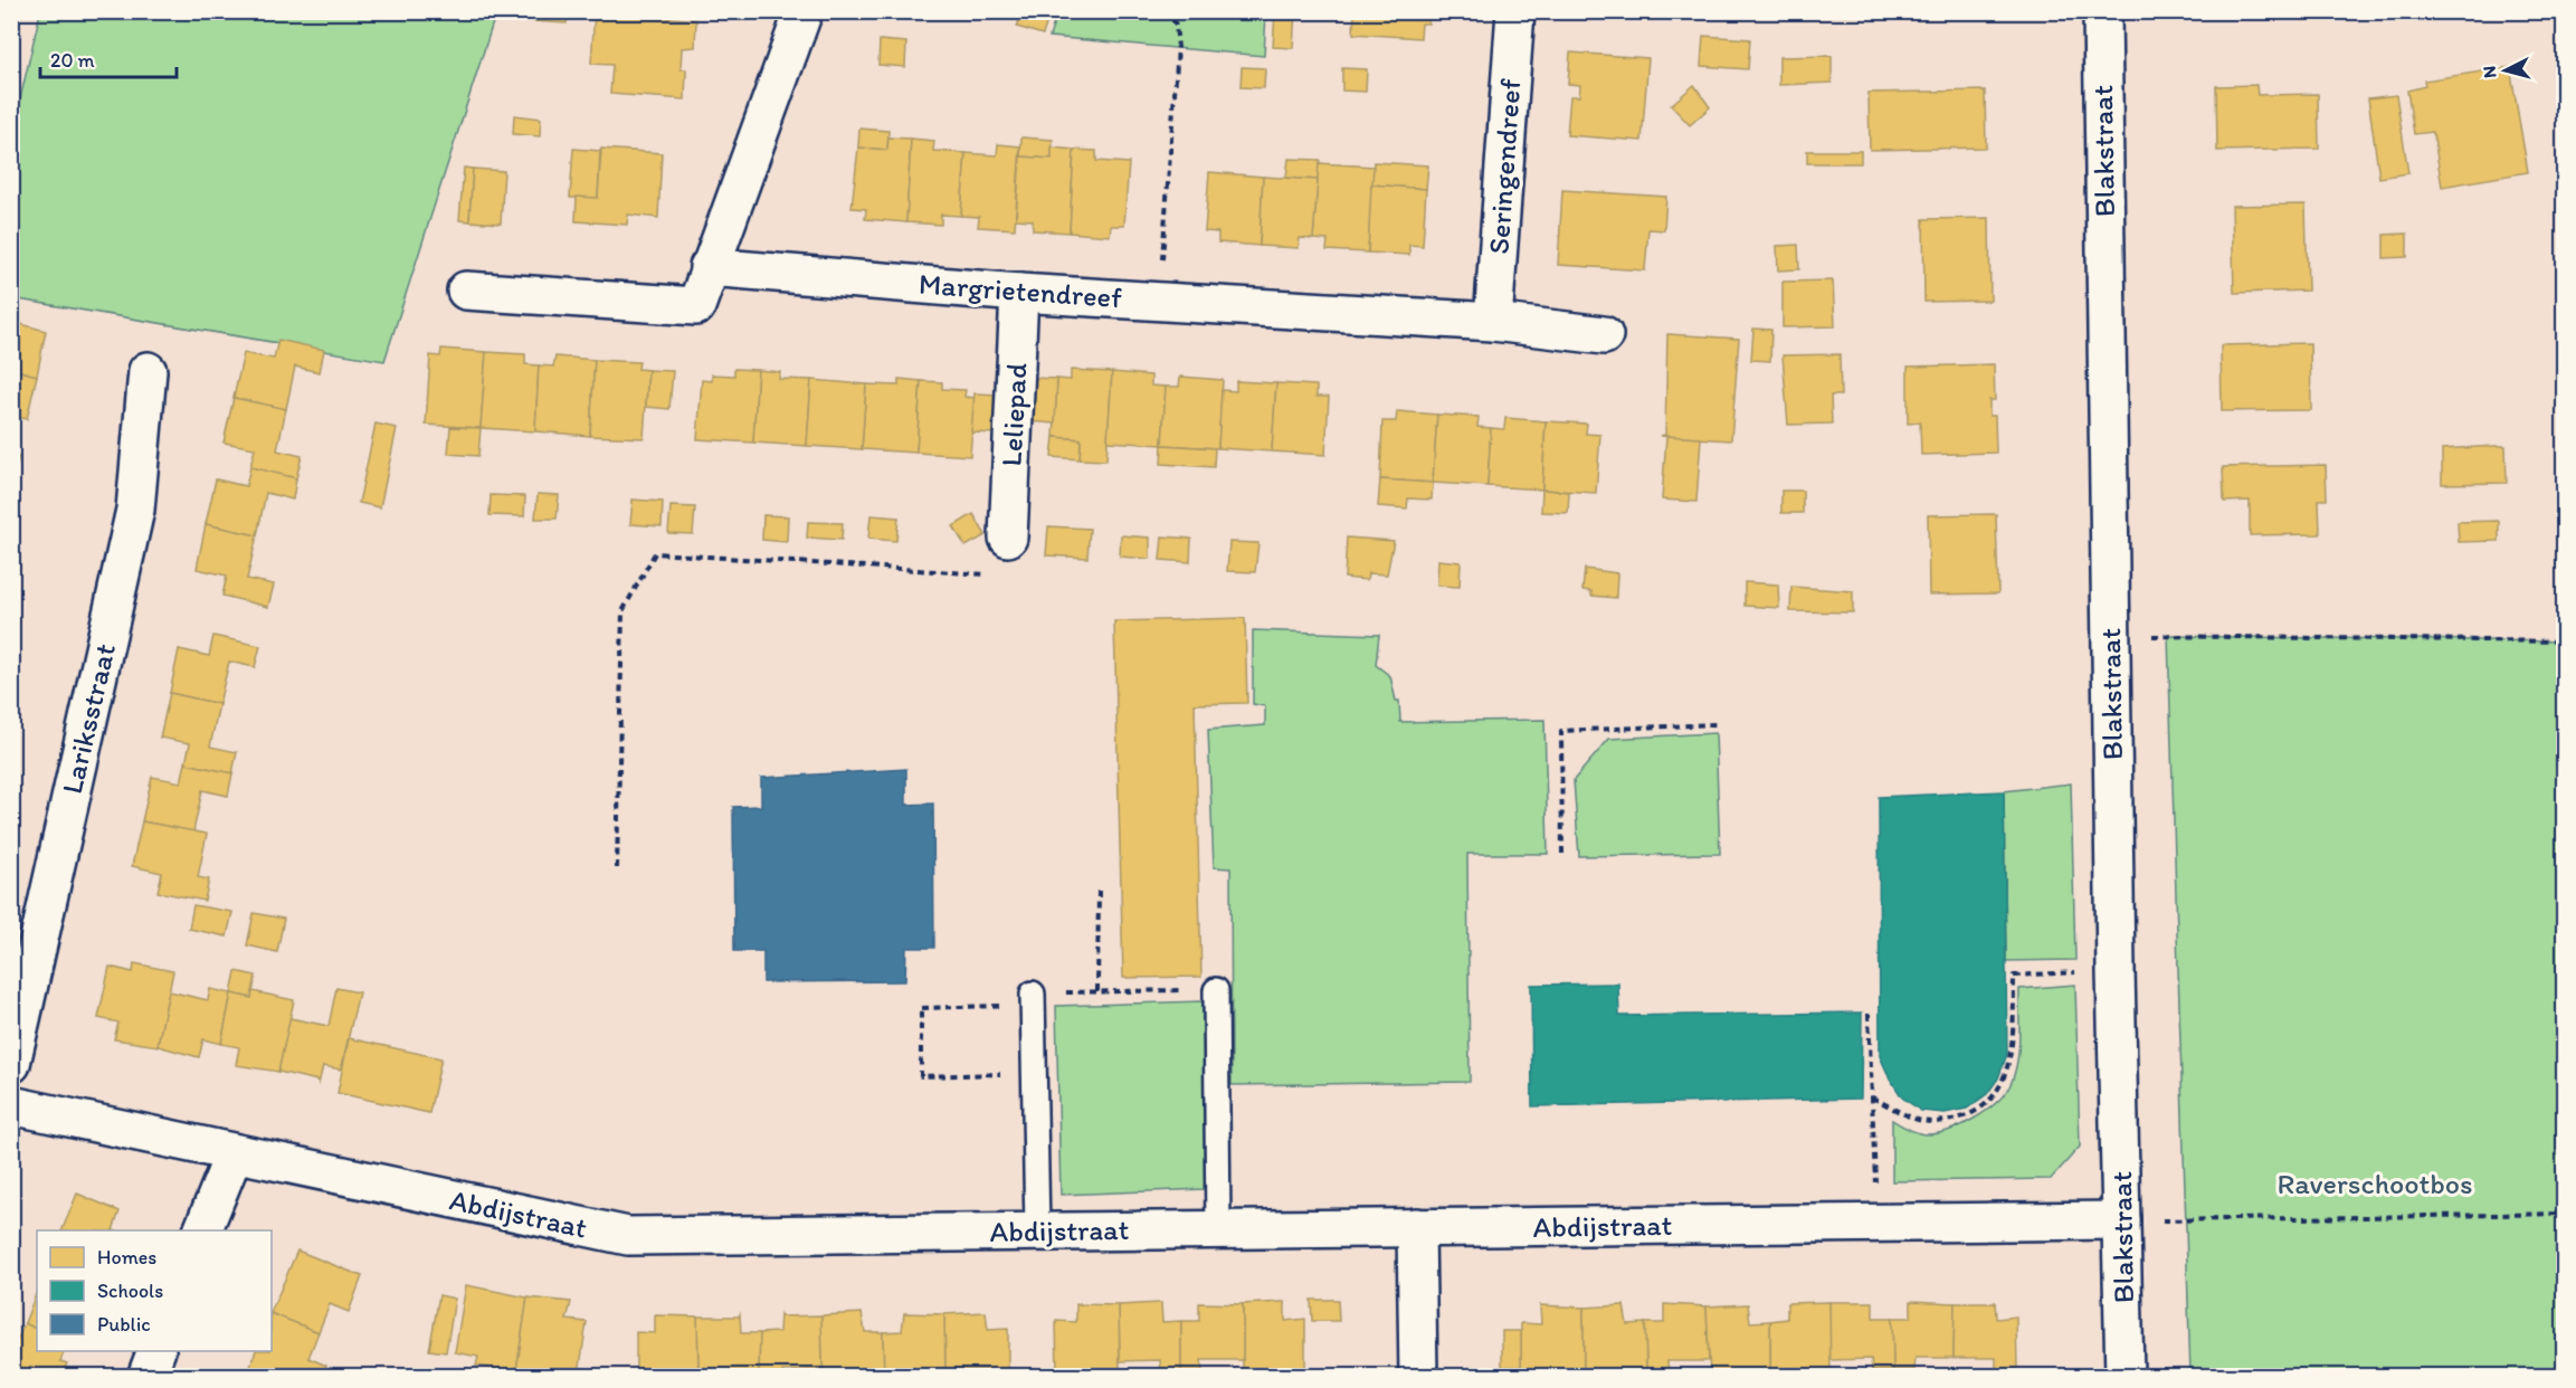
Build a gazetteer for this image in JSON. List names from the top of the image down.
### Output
{
  "streets": {
    "street": [
      "Blakstraat",
      "Seringendreef",
      "Margrietendreef",
      "Leliepad",
      "Lariksstraat",
      "Abdijstraat"
    ]
  },
  "crossings": [
    ["Blakstraat", "Abdijstraat"],
    ["Seringendreef", "Margrietendreef"],
    ["Margrietendreef", "Leliepad"]
  ],
  "parks": ["Raverschootbos"],
  "legend": ["Homes", "Schools", "Public"],
  "scale_bar": "20 m",
  "north": "left"
}
